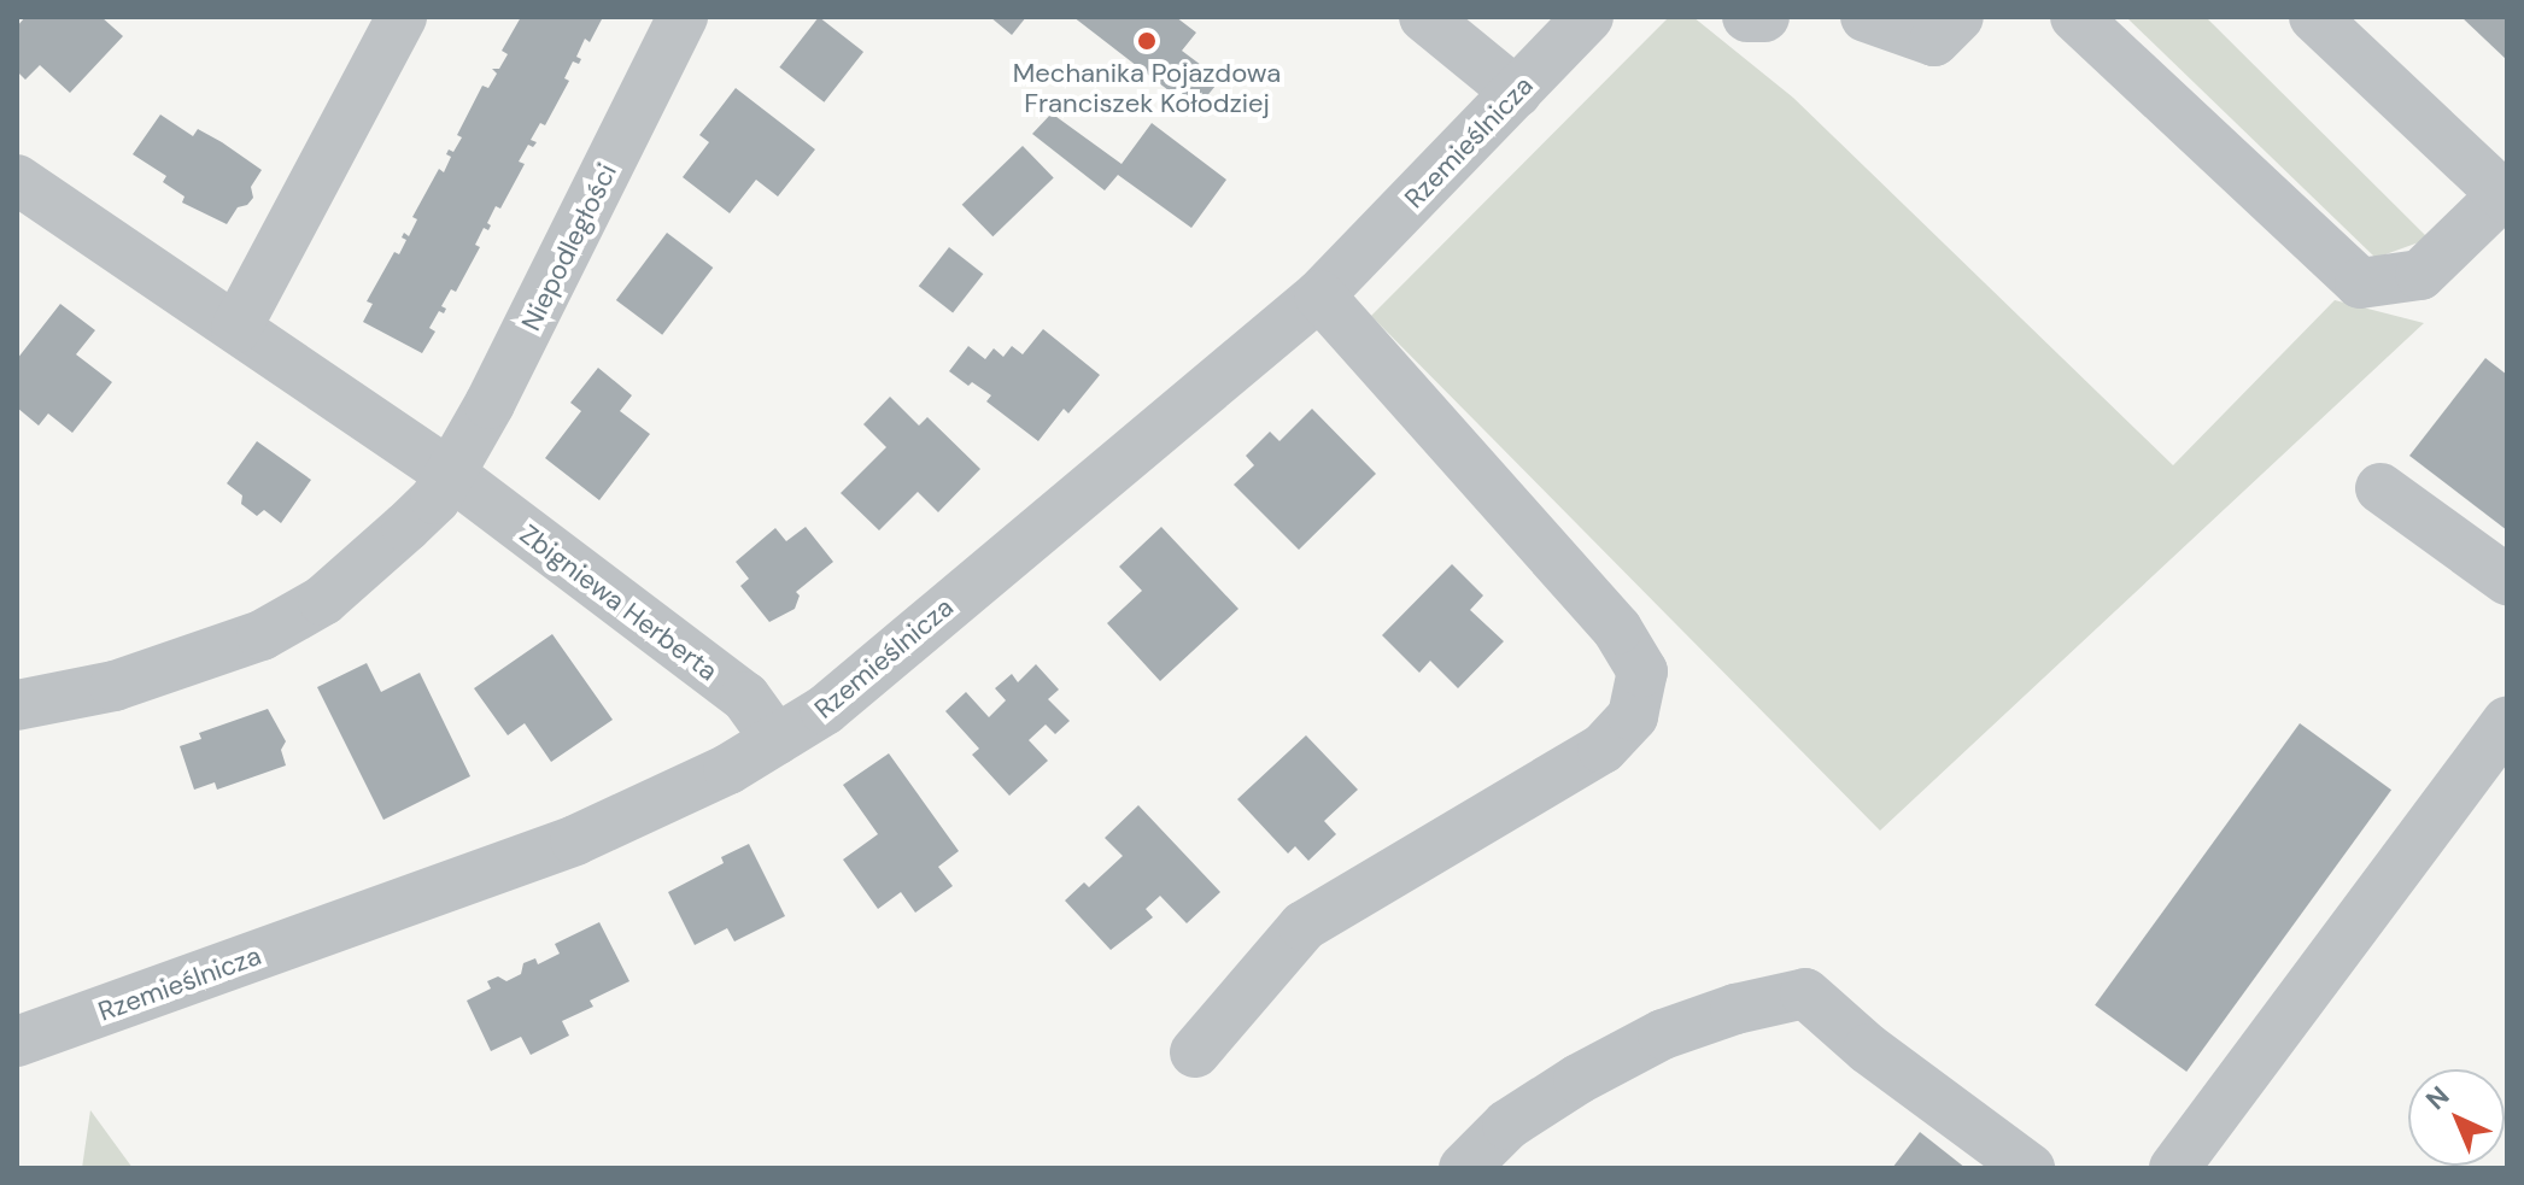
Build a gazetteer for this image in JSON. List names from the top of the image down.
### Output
{
  "streets": {
    "street": ["Rzemieślnicza", "Niepodległości", "Zbigniewa Herberta"]
  },
  "crossings": [
    ["Rzemieślnicza", "Zbigniewa Herberta"],
    ["Niepodległości", "Zbigniewa Herberta"]
  ],
  "places": ["Mechanika Pojazdowa Franciszek Kołodziej"],
  "north": "top left"
}
